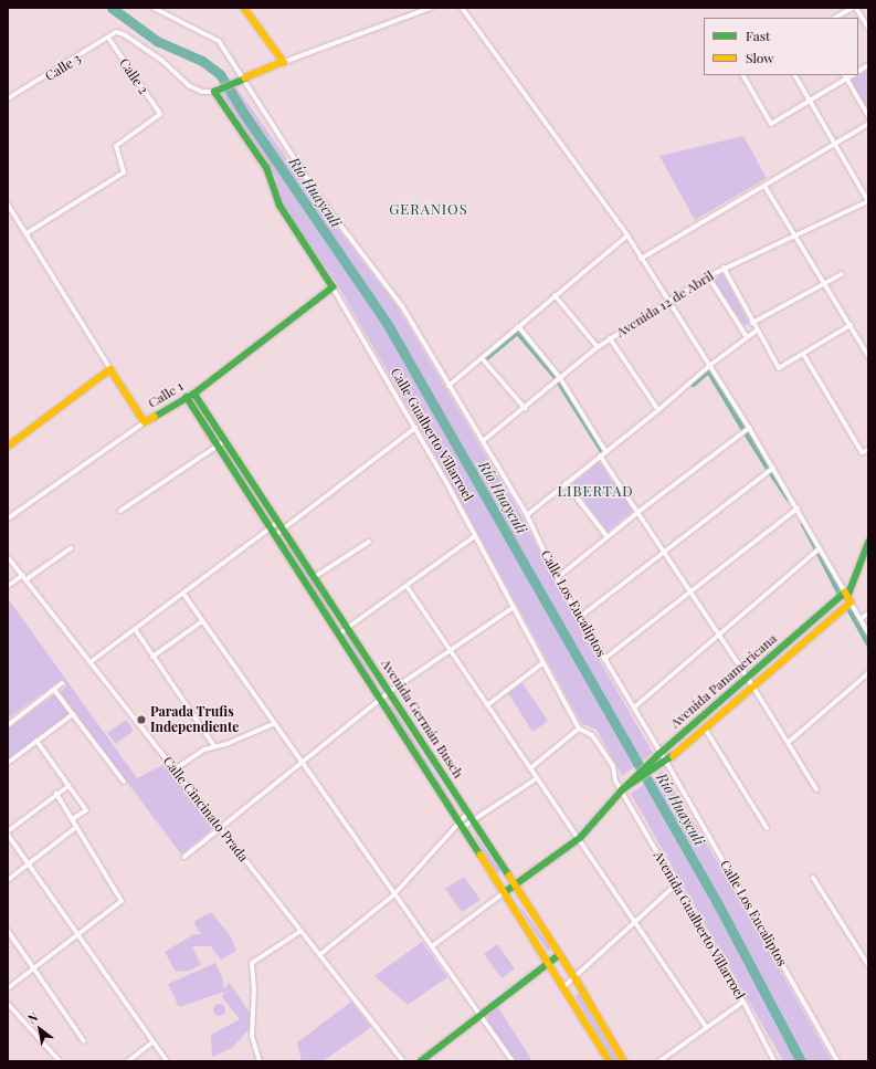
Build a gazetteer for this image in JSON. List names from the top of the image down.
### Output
{
  "streets": {
    "main road": [
      "Calle 1",
      "Calle Gualberto Villarroel",
      "Avenida Panamericana",
      "Avenida Germán Busch"
    ],
    "street": [
      "Calle 3",
      "Calle 2",
      "Avenida 12 de Abril",
      "Calle Los Eucaliptos",
      "Calle Cincinato Prada",
      "Avenida Gualberto Villarroel"
    ]
  },
  "crossings": [
    ["Calle 3", "Calle 2"],
    ["Calle 3", "Calle Gualberto Villarroel"],
    ["Avenida 12 de Abril", "Calle Los Eucaliptos"],
    ["Calle 1", "Calle Gualberto Villarroel"],
    ["Calle 1", "Avenida Germán Busch"],
    ["Calle Gualberto Villarroel", "Avenida Panamericana"],
    ["Calle Gualberto Villarroel", "Avenida Gualberto Villarroel"],
    ["Calle Los Eucaliptos", "Avenida Panamericana"],
    ["Avenida Panamericana", "Avenida Germán Busch"],
    ["Avenida Panamericana", "Avenida Gualberto Villarroel"]
  ],
  "districts": ["GERANIOS", "LIBERTAD"],
  "water": ["Río Huayculi"],
  "places": ["Parada Trufis Independiente"],
  "legend": ["Fast", "Slow"],
  "north": "top left"
}
